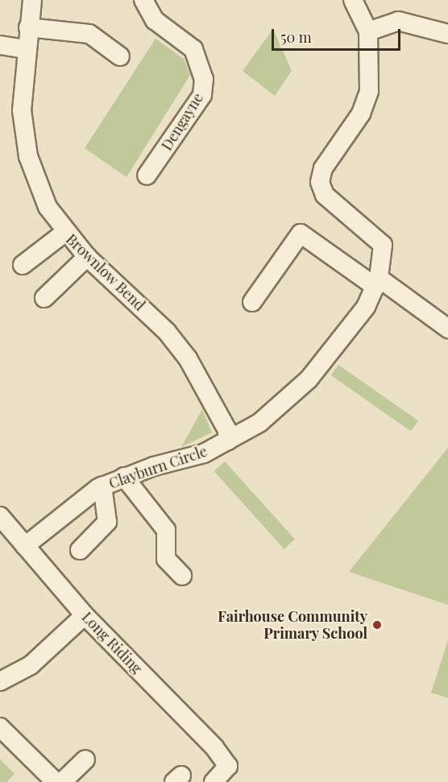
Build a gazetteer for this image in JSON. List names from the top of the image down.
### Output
{
  "streets": {
    "street": [
      "Dengayne",
      "Brownlow Bend",
      "Clayburn Circle",
      "Long Riding"
    ]
  },
  "crossings": [
    ["Brownlow Bend", "Clayburn Circle"],
    ["Clayburn Circle", "Long Riding"]
  ],
  "places": ["Fairhouse Community Primary School"],
  "scale_bar": "50 m"
}
